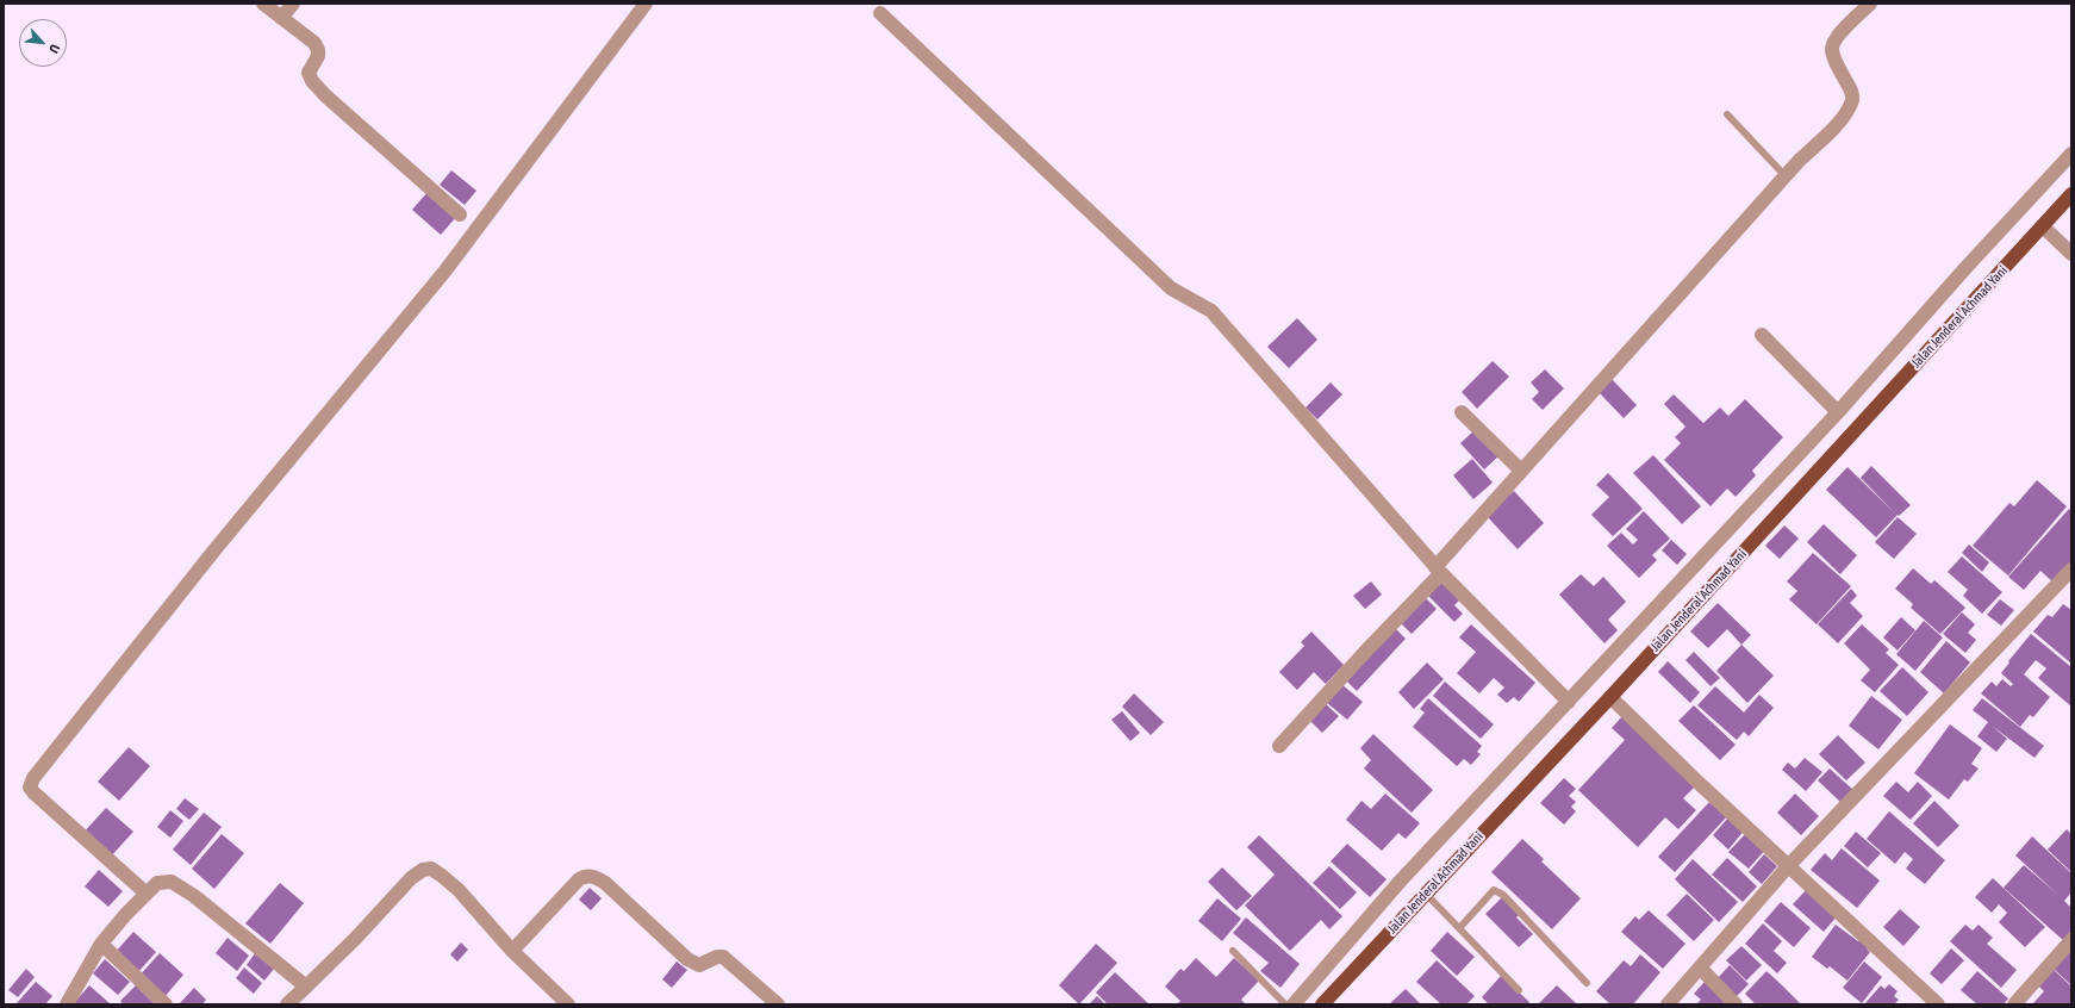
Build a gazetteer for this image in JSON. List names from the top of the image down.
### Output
{
  "streets": {
    "main road": ["Jalan Jenderal Achmad Yani"]
  },
  "north": "bottom right"
}
